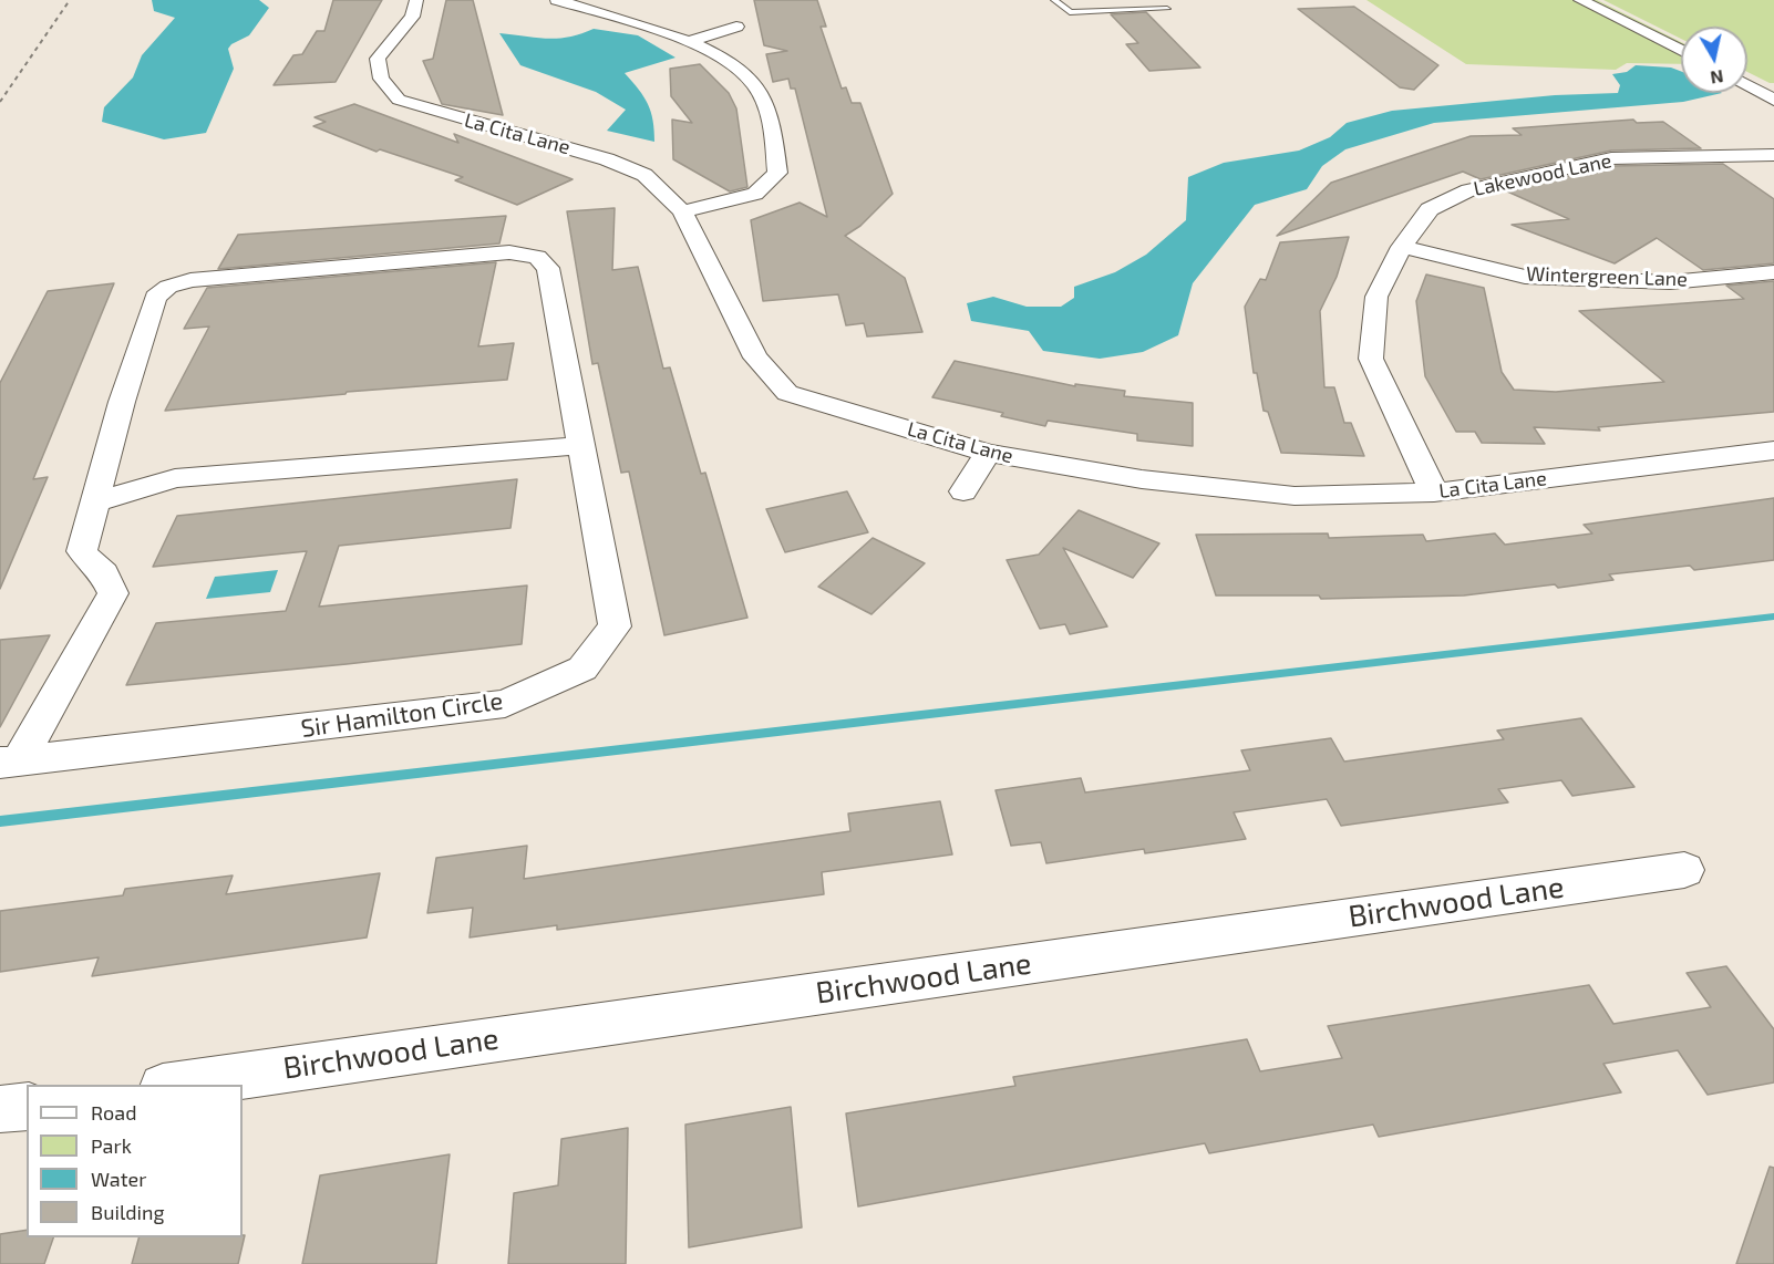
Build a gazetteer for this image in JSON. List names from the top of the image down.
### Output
{
  "streets": {
    "street": [
      "La Cita Lane",
      "Lakewood Lane",
      "Wintergreen Lane",
      "Sir Hamilton Circle",
      "Birchwood Lane"
    ]
  },
  "crossings": [
    ["La Cita Lane", "Lakewood Lane"],
    ["Lakewood Lane", "Wintergreen Lane"]
  ],
  "legend": [
    "Road",
    "Park",
    "Water",
    "Building"
  ],
  "north": "bottom"
}
